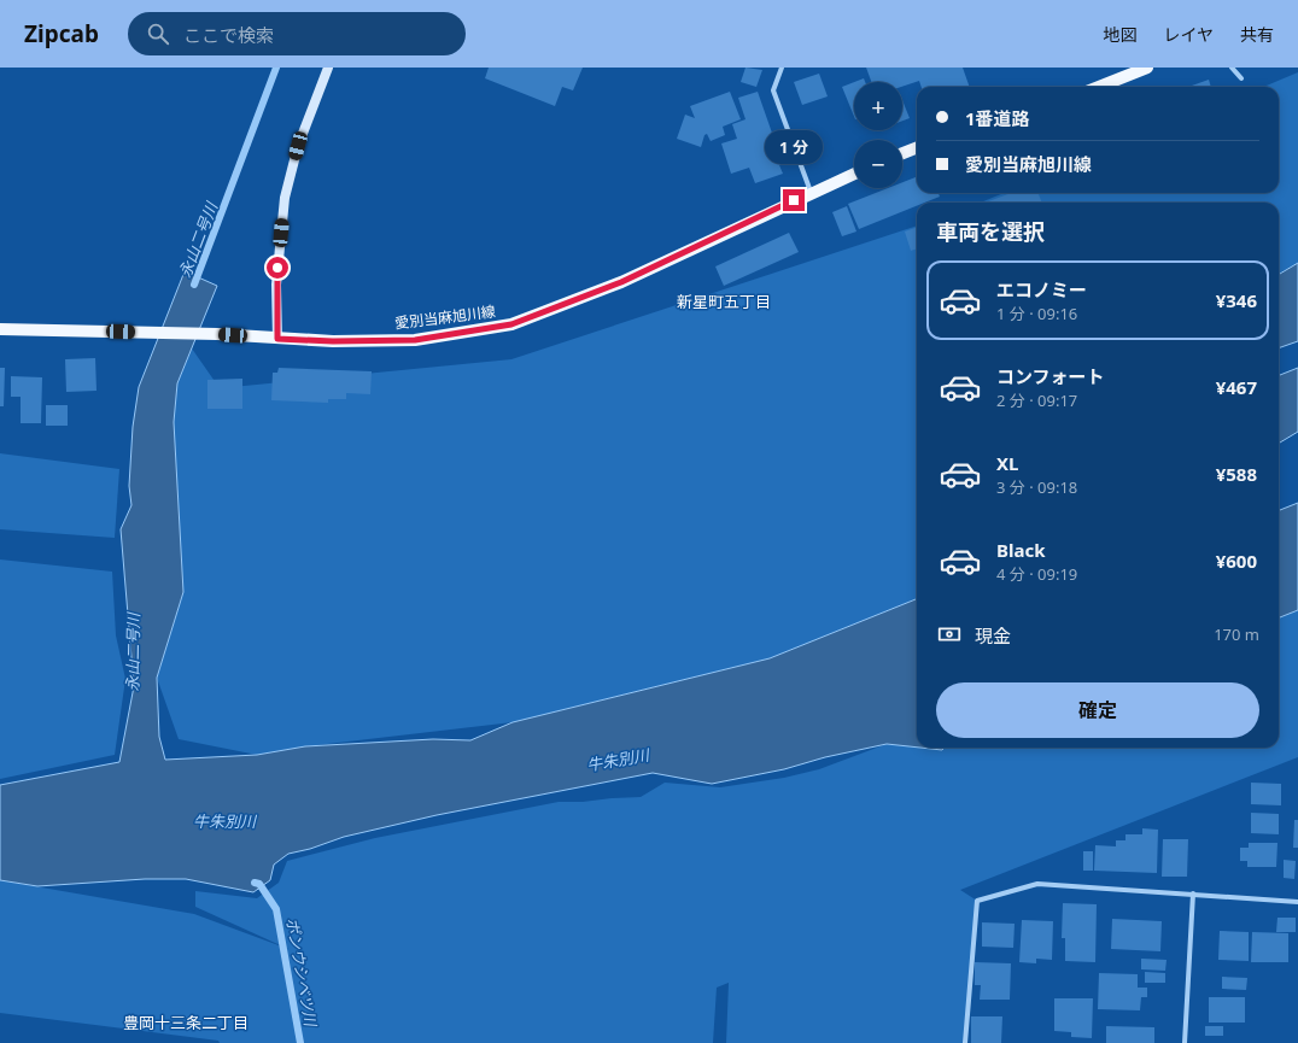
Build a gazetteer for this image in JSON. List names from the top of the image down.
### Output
{
  "streets": {
    "main road": ["愛別当麻旭川線"]
  },
  "districts": ["新星町五丁目", "豊岡十三条二丁目"],
  "water": ["永山二号川", "牛朱別川", "ポンウシベツ川"],
  "page": {
    "header": "Zipcab",
    "search": "ここで検索",
    "nav": ["地図", "レイヤ", "共有"],
    "map_buttons": ["+", "−"],
    "banner": ["1番道路", "愛別当麻旭川線"],
    "bubble": "1 分",
    "heading": "車両を選択",
    "list": [
      {
        "name": "エコノミー",
        "note": "1 分 · 09:16",
        "value": "¥346"
      },
      {
        "name": "コンフォート",
        "note": "2 分 · 09:17",
        "value": "¥467"
      },
      {
        "name": "XL",
        "note": "3 分 · 09:18",
        "value": "¥588"
      },
      {
        "name": "Black",
        "note": "4 分 · 09:19",
        "value": "¥600"
      }
    ],
    "pay": ["現金", "170 m"],
    "buttons": "確定"
  }
}
